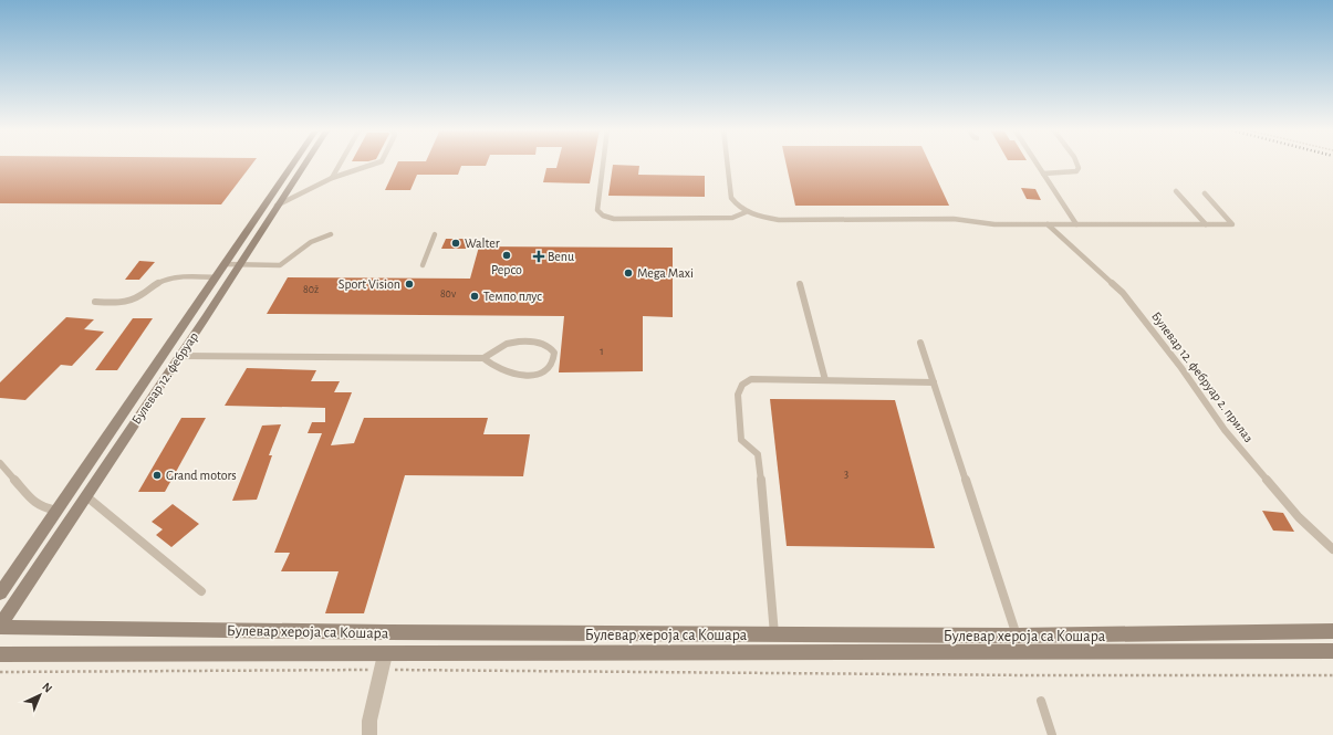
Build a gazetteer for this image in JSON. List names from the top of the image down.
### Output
{
  "streets": {
    "main road": ["Булевар 12. фебруар", "Булевар хероја са Кошара"],
    "lane": ["Булевар 12. фебруар 2. прилаз"]
  },
  "crossings": [
    ["Булевар 12. фебруар", "Булевар хероја са Кошара"]
  ],
  "places": {
    "other": [
      "Walter",
      "Pepco",
      "Mega Maxi",
      "Sport Vision",
      "Темпо плус",
      "Grand motors"
    ],
    "health": ["Benu"]
  },
  "house_numbers": [
    "80ž",
    "80v",
    "1",
    "3"
  ],
  "north": "top right"
}
